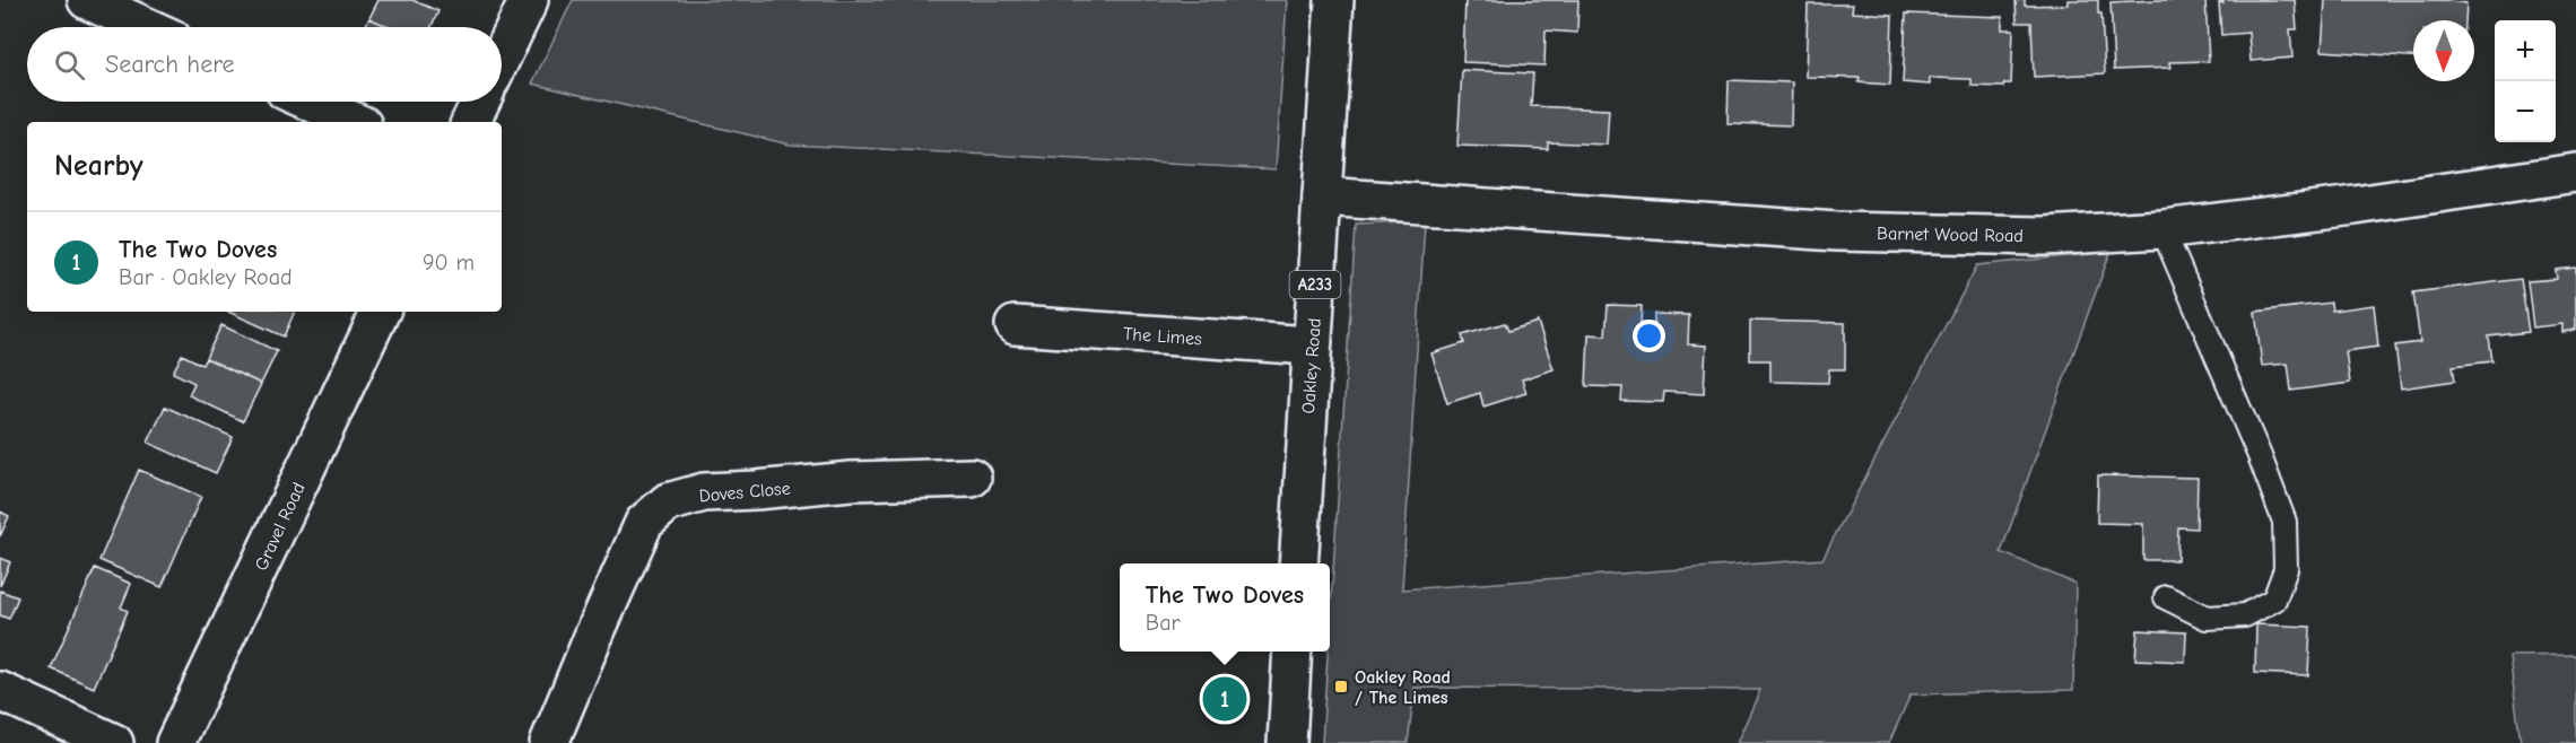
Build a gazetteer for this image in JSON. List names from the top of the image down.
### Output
{
  "streets": {
    "street": [
      "Barnet Wood Road",
      "A233",
      "The Limes",
      "Oakley Road",
      "Doves Close",
      "Gravel Road"
    ]
  },
  "crossings": [
    ["Barnet Wood Road", "Oakley Road"],
    ["The Limes", "Oakley Road"]
  ],
  "places": {
    "transit": ["Oakley Road / The Limes"]
  },
  "north": "bottom",
  "page": {
    "map_buttons": ["+", "−"],
    "search": "Search here",
    "heading": "Nearby",
    "list": [
      {
        "mark": "1",
        "name": "The Two Doves",
        "note": "Bar · Oakley Road",
        "value": "90 m"
      }
    ],
    "popup": ["The Two Doves", "Bar"],
    "pins": "1"
  }
}
